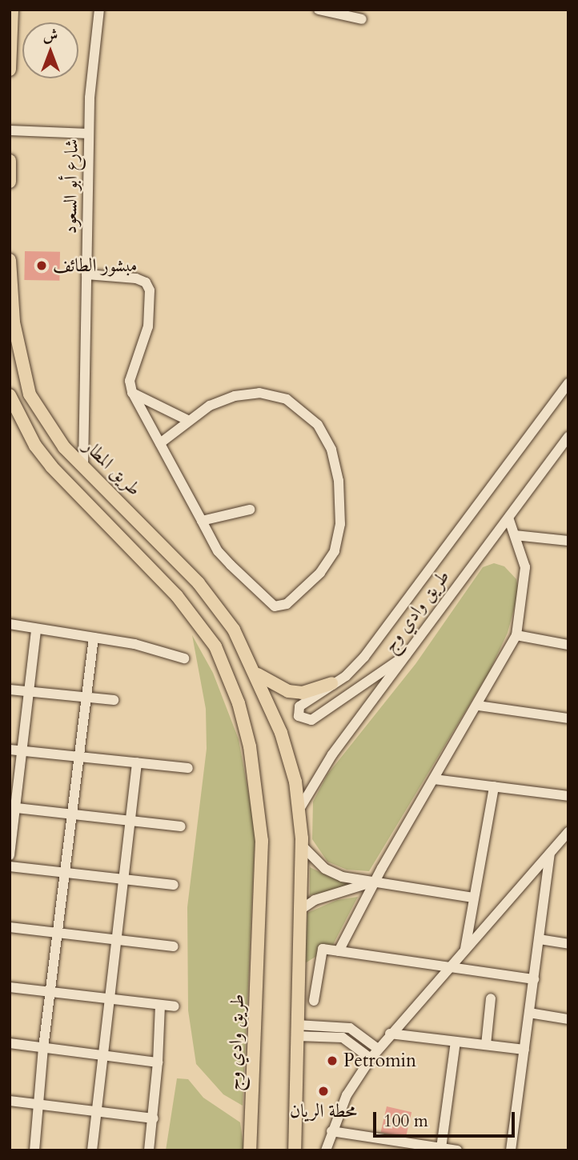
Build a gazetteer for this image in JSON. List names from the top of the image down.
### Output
{
  "streets": {
    "main road": ["طريق المطار", "طريق وادي وج"],
    "street": ["شارع أبو السعود"]
  },
  "crossings": [
    ["شارع أبو السعود", "طريق المطار"]
  ],
  "places": ["مبشور الطائف", "Petromin", "محطة الريان"],
  "scale_bar": "100 m",
  "north": "top"
}
